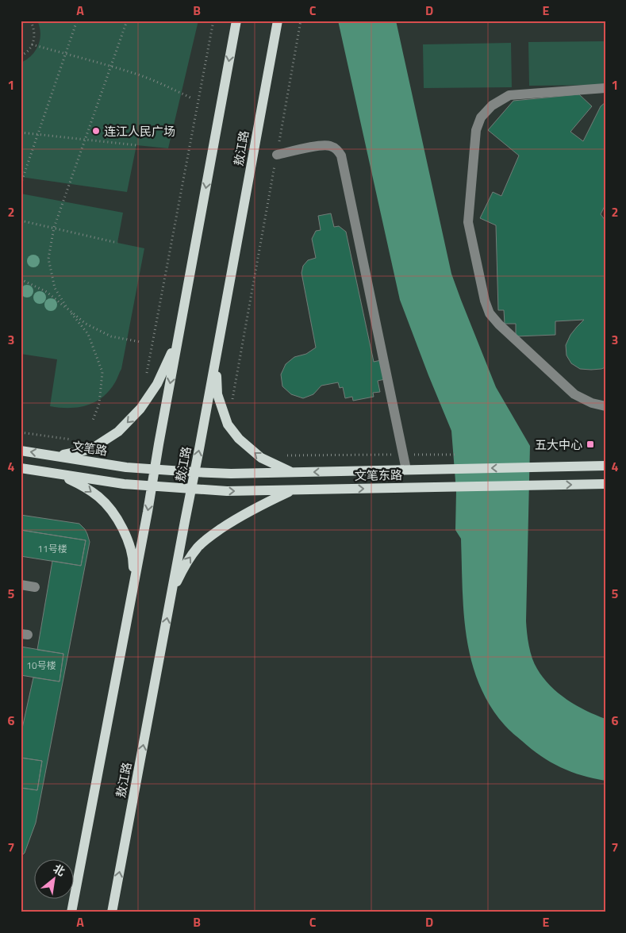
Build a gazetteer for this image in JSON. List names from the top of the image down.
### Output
{
  "streets": {
    "main road": ["敖江路", "文笔路", "文笔东路"]
  },
  "crossings": [
    ["敖江路", "文笔东路"],
    ["文笔路", "文笔东路"]
  ],
  "places": {
    "other": ["连江人民广场"],
    "transit": ["五大中心"]
  },
  "house_numbers": ["11号楼", "10号楼"],
  "north": "top right",
  "grid": {
    "columns": [
      "A",
      "B",
      "C",
      "D",
      "E"
    ],
    "rows": [
      "1",
      "2",
      "3",
      "4",
      "5",
      "6",
      "7"
    ]
  }
}
